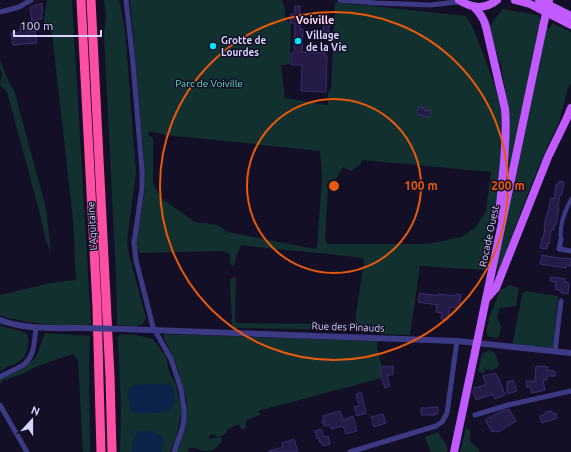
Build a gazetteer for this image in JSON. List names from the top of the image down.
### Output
{
  "streets": {
    "highway": ["L'Aquitaine"],
    "main road": ["Rocade Ouest"],
    "street": ["Rue des Pinauds"]
  },
  "districts": ["Voiville"],
  "parks": ["Parc de Voiville"],
  "places": ["Village de la Vie", "Grotte de Lourdes"],
  "scale_bar": "100 m",
  "north": "top",
  "rings": ["100 m", "200 m"]
}
